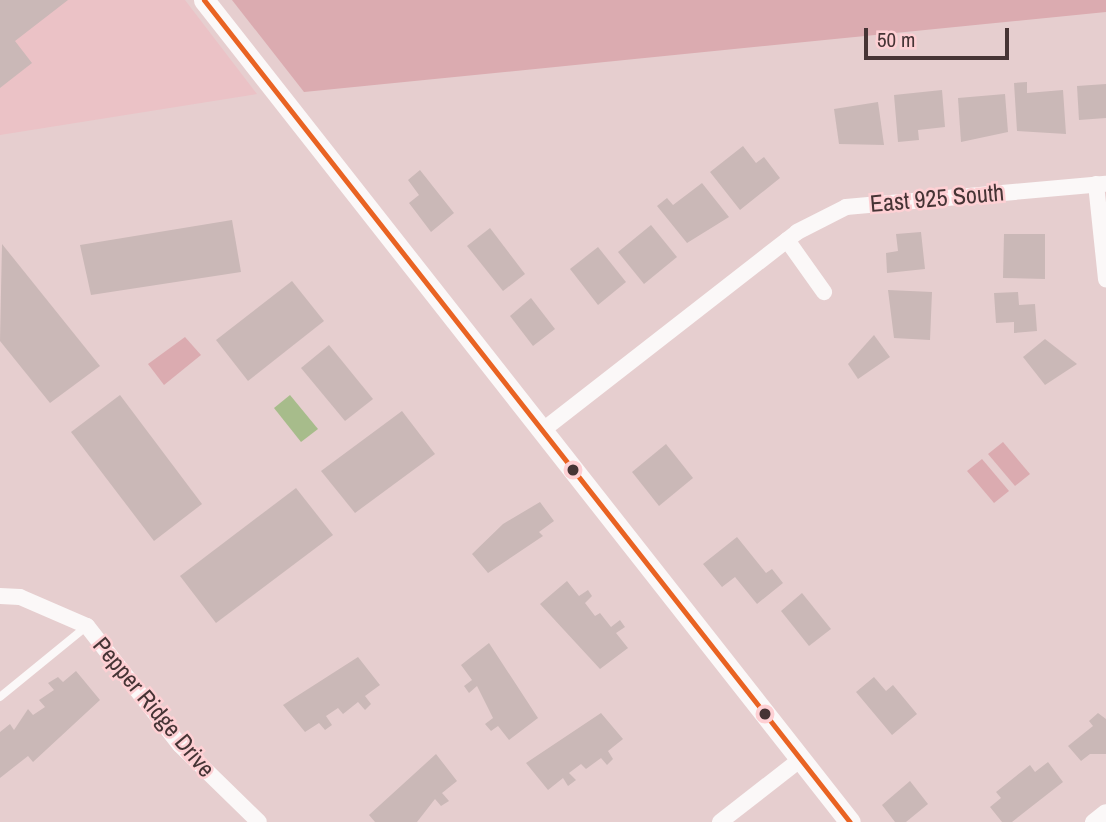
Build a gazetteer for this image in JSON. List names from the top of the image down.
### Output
{
  "streets": {
    "street": ["East 925 South", "Pepper Ridge Drive"]
  },
  "scale_bar": "50 m"
}
